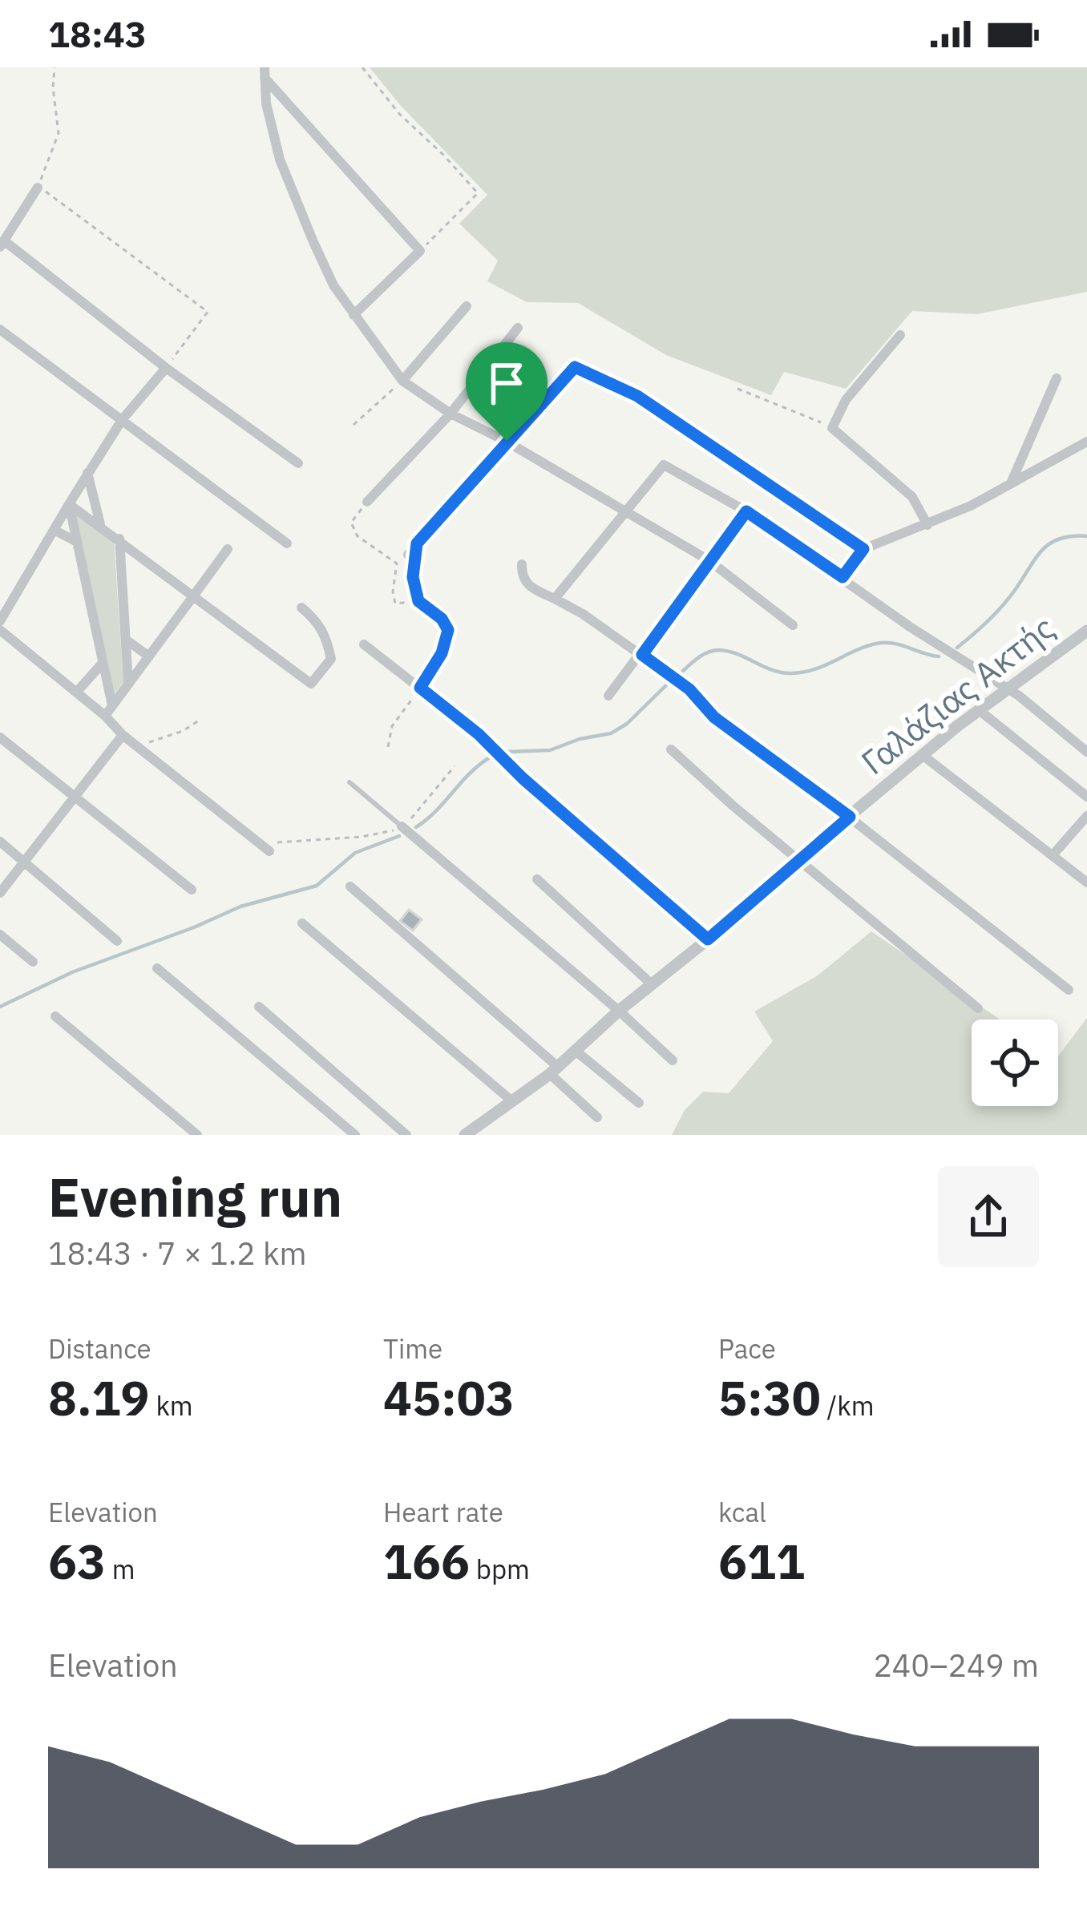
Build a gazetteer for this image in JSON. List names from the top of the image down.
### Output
{
  "streets": {
    "street": ["Γαλάζιας Ακτής"]
  },
  "page": {
    "status": "18:43",
    "heading": ["Evening run", "18:43 · 7 × 1.2 km"],
    "stats": [
      ["Distance", "8.19 km"],
      ["Time", "45:03"],
      ["Pace", "5:30 /km"],
      ["Elevation", "63 m"],
      ["Heart rate", "166 bpm"],
      ["kcal", "611"]
    ],
    "chart": ["Elevation", "240–249 m"]
  }
}
